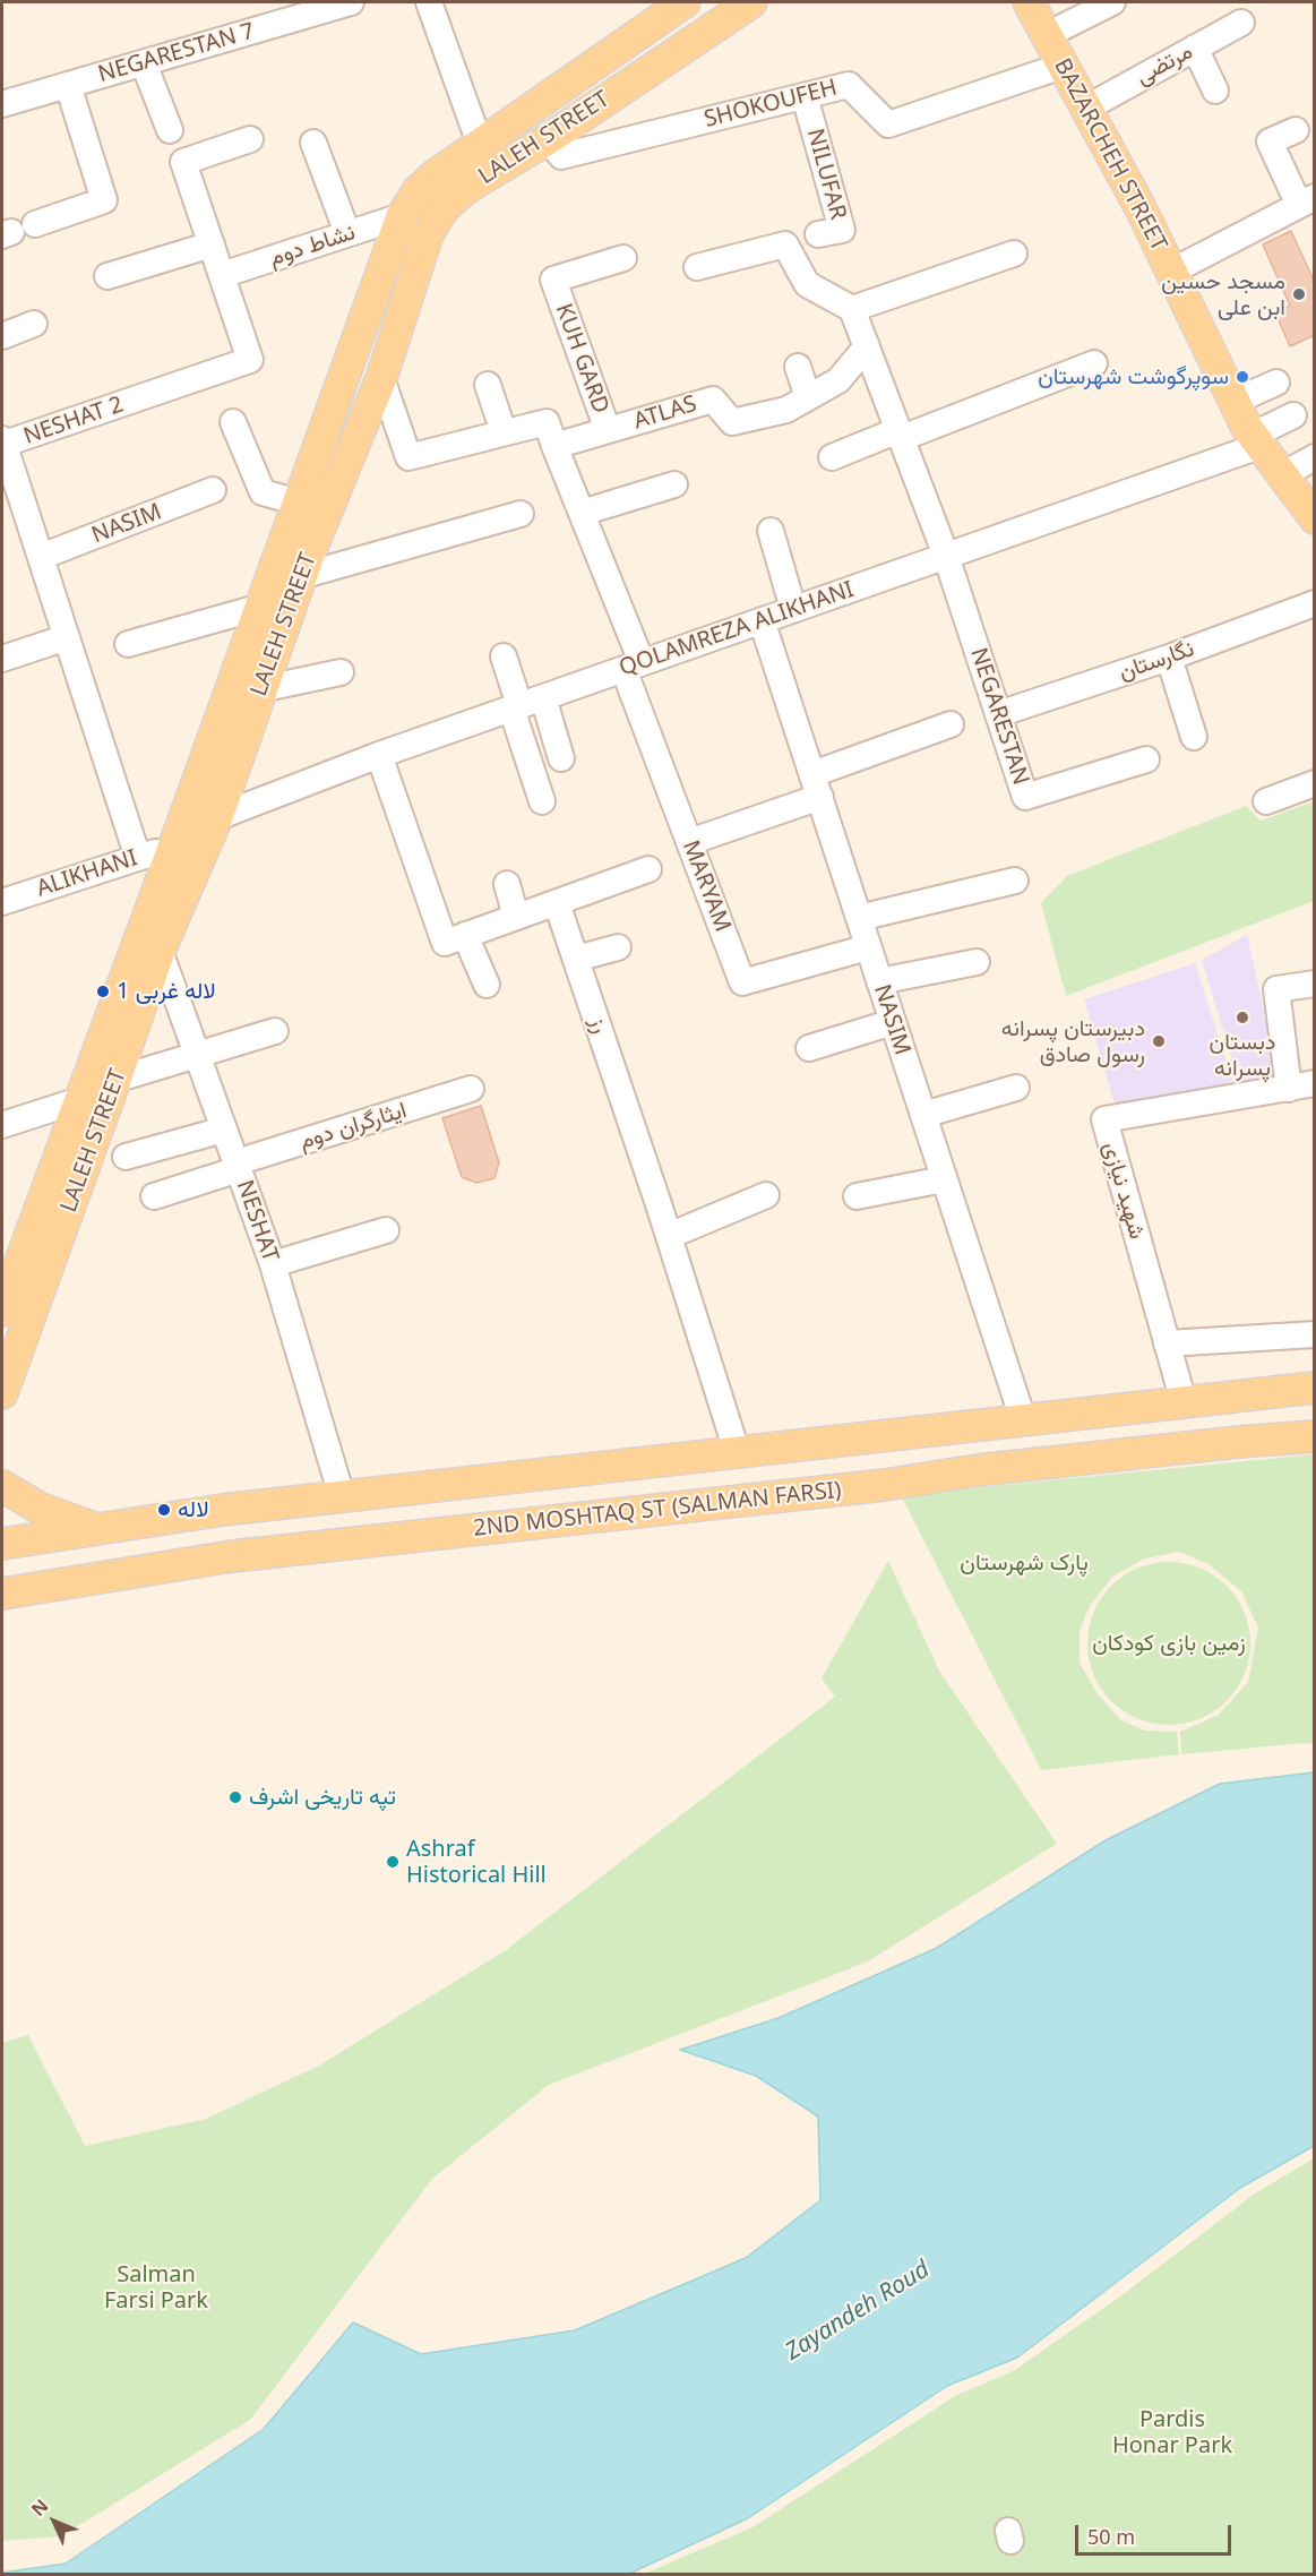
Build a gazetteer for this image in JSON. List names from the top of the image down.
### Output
{
  "streets": {
    "main road": ["LALEH STREET", "BAZARCHEH STREET", "2ND MOSHTAQ ST (SALMAN FARSI)"],
    "street": [
      "NEGARESTAN 7",
      "مرتضی",
      "SHOKOUFEH",
      "NILUFAR",
      "نشاط دوم",
      "KUH GARD",
      "ATLAS",
      "NESHAT 2",
      "NASIM",
      "QOLAMREZA ALIKHANI",
      "نگارستان",
      "NEGARESTAN",
      "ALIKHANI",
      "MARYAM",
      "رز",
      "ایثارگران دوم",
      "شهید نیازی",
      "NESHAT"
    ]
  },
  "crossings": [
    ["مرتضی", "BAZARCHEH STREET"],
    ["SHOKOUFEH", "LALEH STREET"],
    ["SHOKOUFEH", "BAZARCHEH STREET"],
    ["SHOKOUFEH", "NILUFAR"],
    ["LALEH STREET", "نشاط دوم"],
    ["LALEH STREET", "QOLAMREZA ALIKHANI"],
    ["LALEH STREET", "ALIKHANI"],
    ["LALEH STREET", "NESHAT"],
    ["BAZARCHEH STREET", "QOLAMREZA ALIKHANI"],
    ["نشاط دوم", "NESHAT 2"],
    ["KUH GARD", "ATLAS"],
    ["ATLAS", "NEGARESTAN"],
    ["NESHAT 2", "NASIM"],
    ["NESHAT 2", "ALIKHANI"],
    ["NASIM", "QOLAMREZA ALIKHANI"],
    ["NASIM", "MARYAM"],
    ["QOLAMREZA ALIKHANI", "NEGARESTAN"],
    ["QOLAMREZA ALIKHANI", "MARYAM"],
    ["نگارستان", "NEGARESTAN"],
    ["ایثارگران دوم", "NESHAT"]
  ],
  "water": ["Zayandeh Roud"],
  "parks": [
    "پارک شهرستان",
    "زمین بازی کودکان",
    "Salman Farsi Park",
    "Pardis Honar Park"
  ],
  "places": [
    "مسجد حسین ابن علی",
    "سوپرگوشت شهرستان",
    "لاله غربی 1",
    "دبستان پسرانه",
    "دبیرستان پسرانه رسول صادق",
    "لاله",
    "تپه تاریخی اشرف",
    "Ashraf Historical Hill"
  ],
  "scale_bar": "50 m",
  "north": "top left"
}
